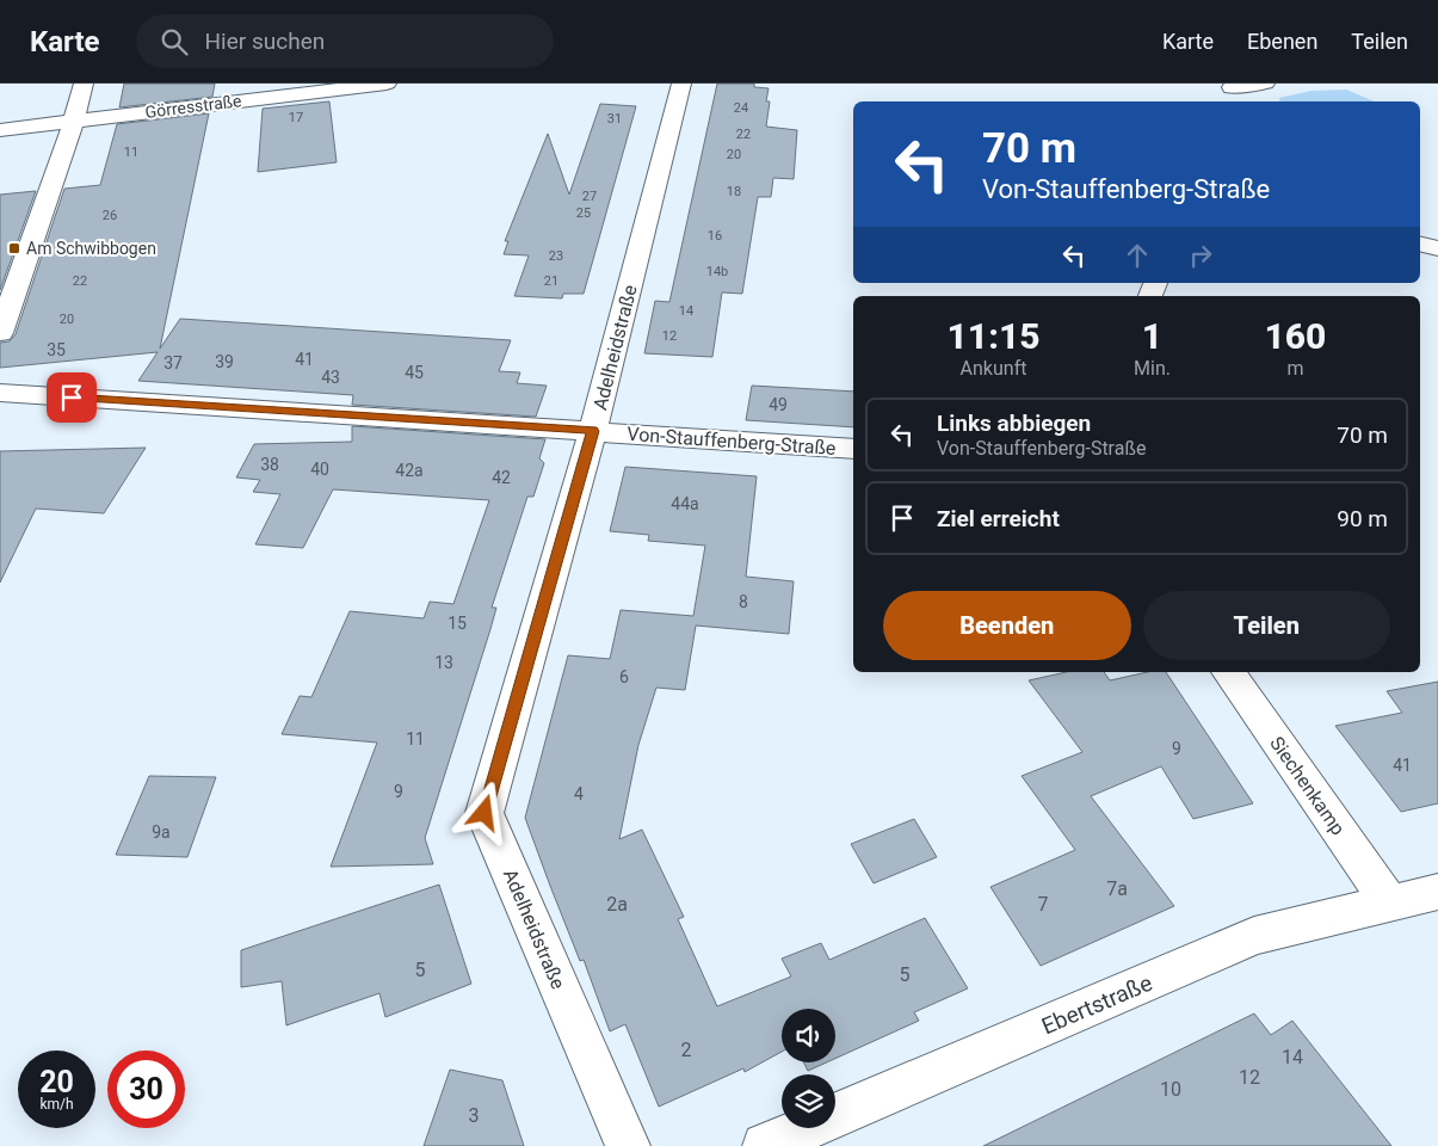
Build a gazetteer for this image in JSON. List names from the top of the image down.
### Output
{
  "streets": {
    "street": [
      "Görresstraße",
      "Adelheidstraße",
      "Von-Stauffenberg-Straße",
      "Siechenkamp",
      "Ebertstraße"
    ]
  },
  "crossings": [
    ["Adelheidstraße", "Von-Stauffenberg-Straße"],
    ["Siechenkamp", "Ebertstraße"]
  ],
  "places": {
    "transit": ["Am Schwibbogen"]
  },
  "house_numbers": [
    "24",
    "17",
    "31",
    "22",
    "11",
    "20",
    "18",
    "27",
    "25",
    "26",
    "16",
    "23",
    "14b",
    "22",
    "21",
    "14",
    "20",
    "12",
    "35",
    "41",
    "39",
    "37",
    "45",
    "43",
    "49",
    "38",
    "40",
    "42a",
    "42",
    "44a",
    "8",
    "15",
    "13",
    "6",
    "11",
    "9",
    "41",
    "9",
    "4",
    "9a",
    "7a",
    "2a",
    "7",
    "5",
    "5",
    "2",
    "14",
    "12",
    "10",
    "3"
  ],
  "page": {
    "header": "Karte",
    "search": "Hier suchen",
    "nav": ["Karte", "Ebenen", "Teilen"],
    "turn": ["70 m", "Von-Stauffenberg-Straße"],
    "eta": [
      "11:15",
      "Ankunft",
      "1",
      "Min.",
      "160",
      "m"
    ],
    "list": [
      {
        "name": "Links abbiegen",
        "note": "Von-Stauffenberg-Straße",
        "value": "70 m"
      },
      {
        "name": "Ziel erreicht",
        "value": "90 m"
      }
    ],
    "buttons": ["Beenden", "Teilen"],
    "speed": "20 km/h",
    "limit": "30"
  }
}
